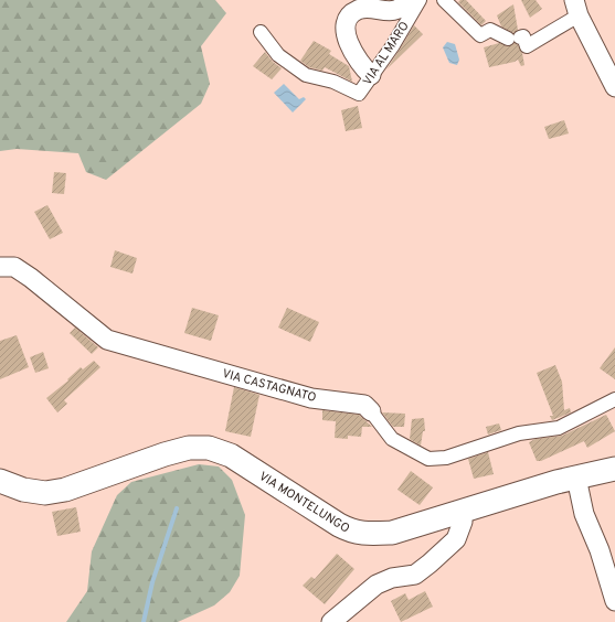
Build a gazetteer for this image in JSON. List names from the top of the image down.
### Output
{
  "streets": {
    "street": ["VIA AL MARO", "VIA CASTAGNATO", "VIA MONTELUNGO"]
  }
}
